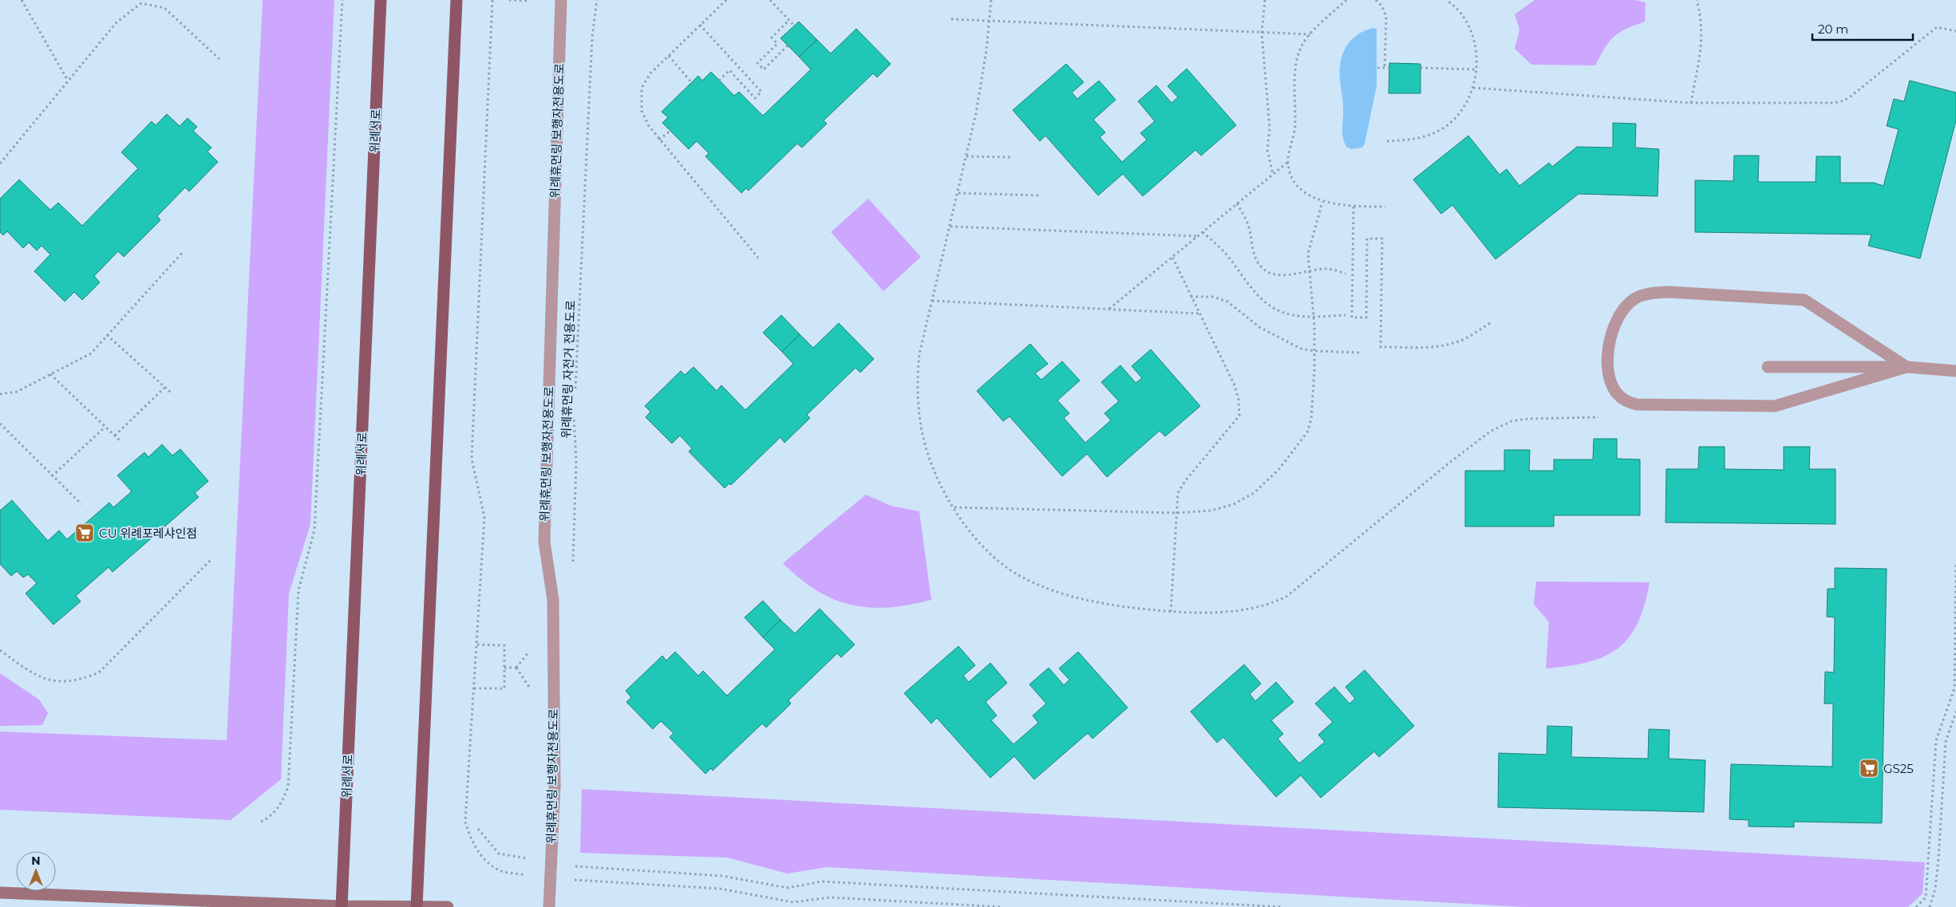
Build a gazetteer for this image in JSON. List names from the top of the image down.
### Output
{
  "streets": {
    "main road": ["위례서로"],
    "street": ["위례휴먼링 보행자전용도로"],
    "path": ["위례휴먼링 자전거 전용도로"]
  },
  "places": {
    "supermarket": ["CU 위례포레샤인점", "GS25"]
  },
  "scale_bar": "20 m",
  "north": "top"
}
